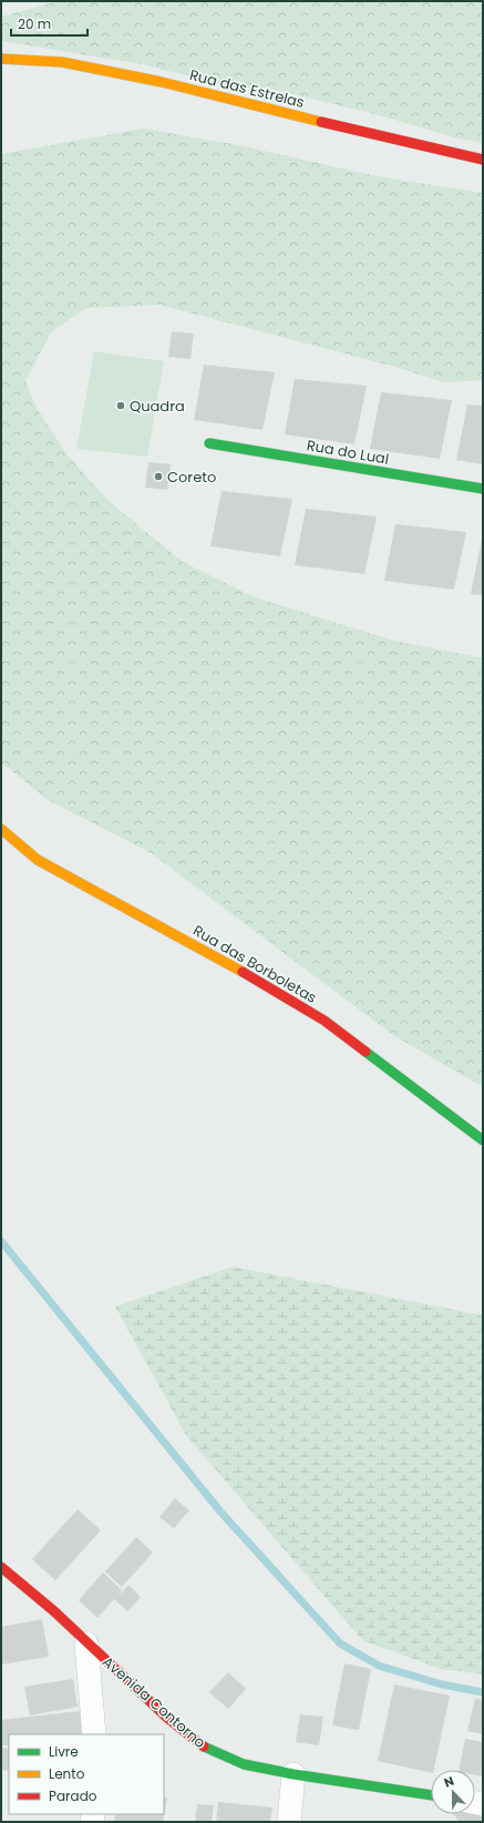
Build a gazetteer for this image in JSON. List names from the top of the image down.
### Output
{
  "streets": {
    "street": [
      "Rua das Estrelas",
      "Rua do Lual",
      "Rua das Borboletas",
      "Avenida Contorno"
    ]
  },
  "places": ["Quadra", "Coreto"],
  "legend": ["Livre", "Lento", "Parado"],
  "scale_bar": "20 m",
  "north": "top"
}
